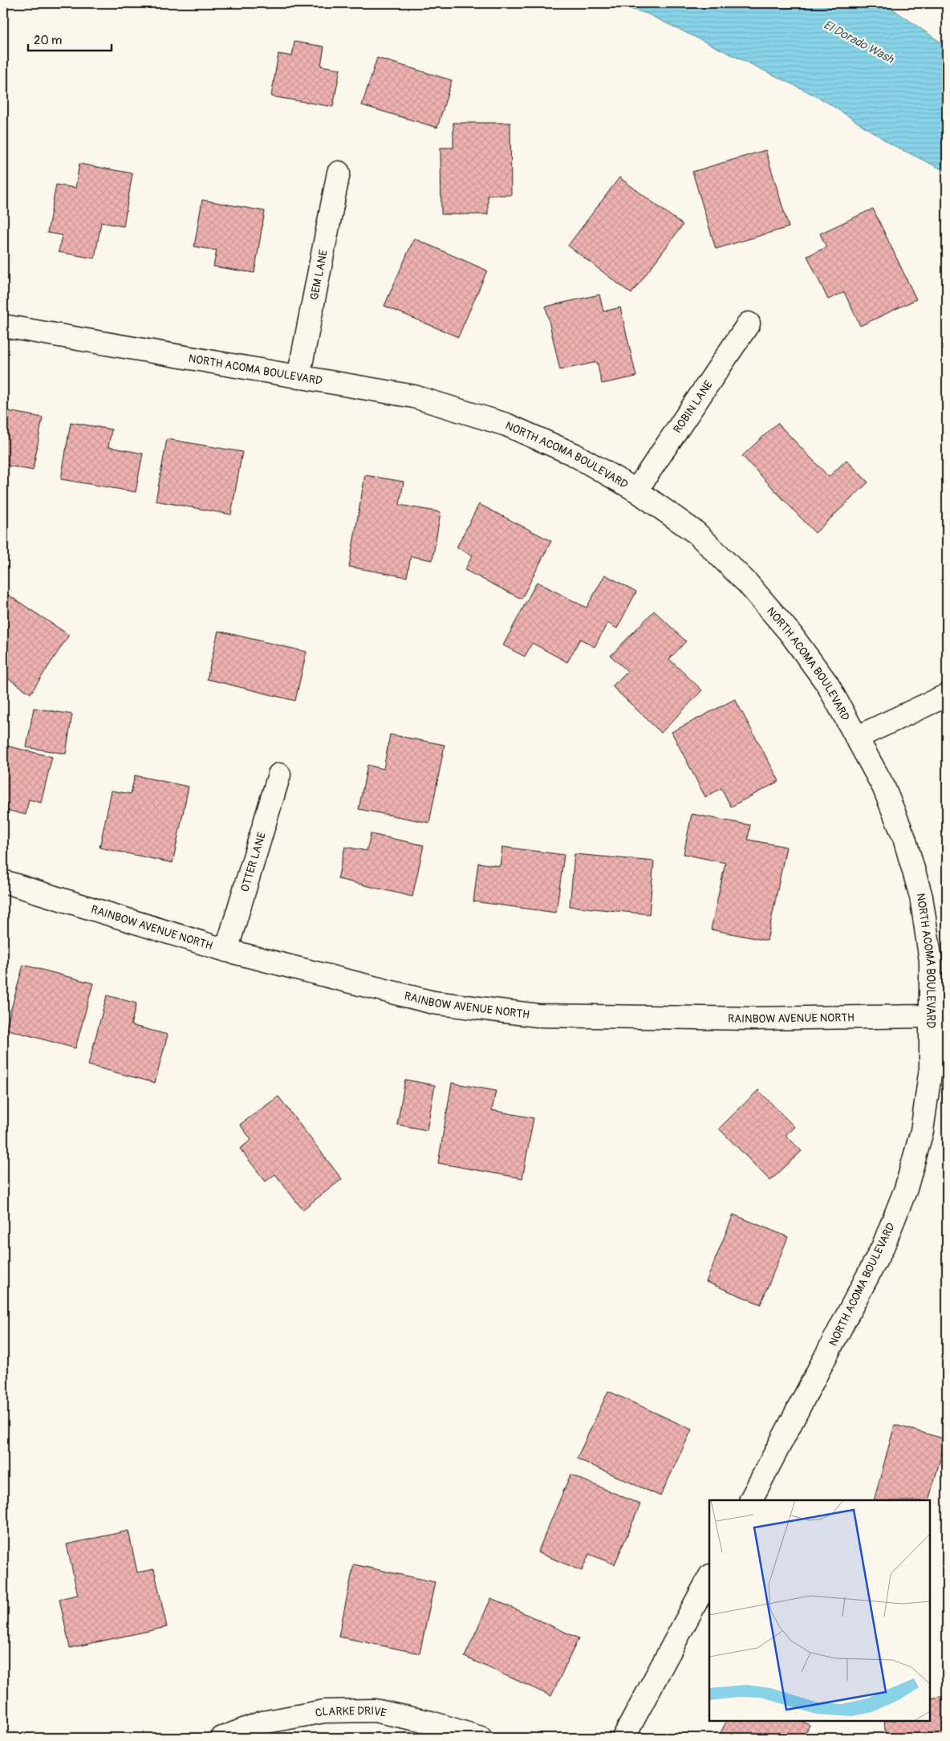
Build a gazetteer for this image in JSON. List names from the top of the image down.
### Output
{
  "streets": {
    "main road": [
      "GEM LANE",
      "NORTH ACOMA BOULEVARD",
      "ROBIN LANE",
      "OTTER LANE",
      "RAINBOW AVENUE NORTH",
      "CLARKE DRIVE"
    ]
  },
  "crossings": [
    ["GEM LANE", "NORTH ACOMA BOULEVARD"],
    ["NORTH ACOMA BOULEVARD", "ROBIN LANE"],
    ["NORTH ACOMA BOULEVARD", "RAINBOW AVENUE NORTH"],
    ["OTTER LANE", "RAINBOW AVENUE NORTH"]
  ],
  "water": ["El Dorado Wash"],
  "scale_bar": "20 m"
}
